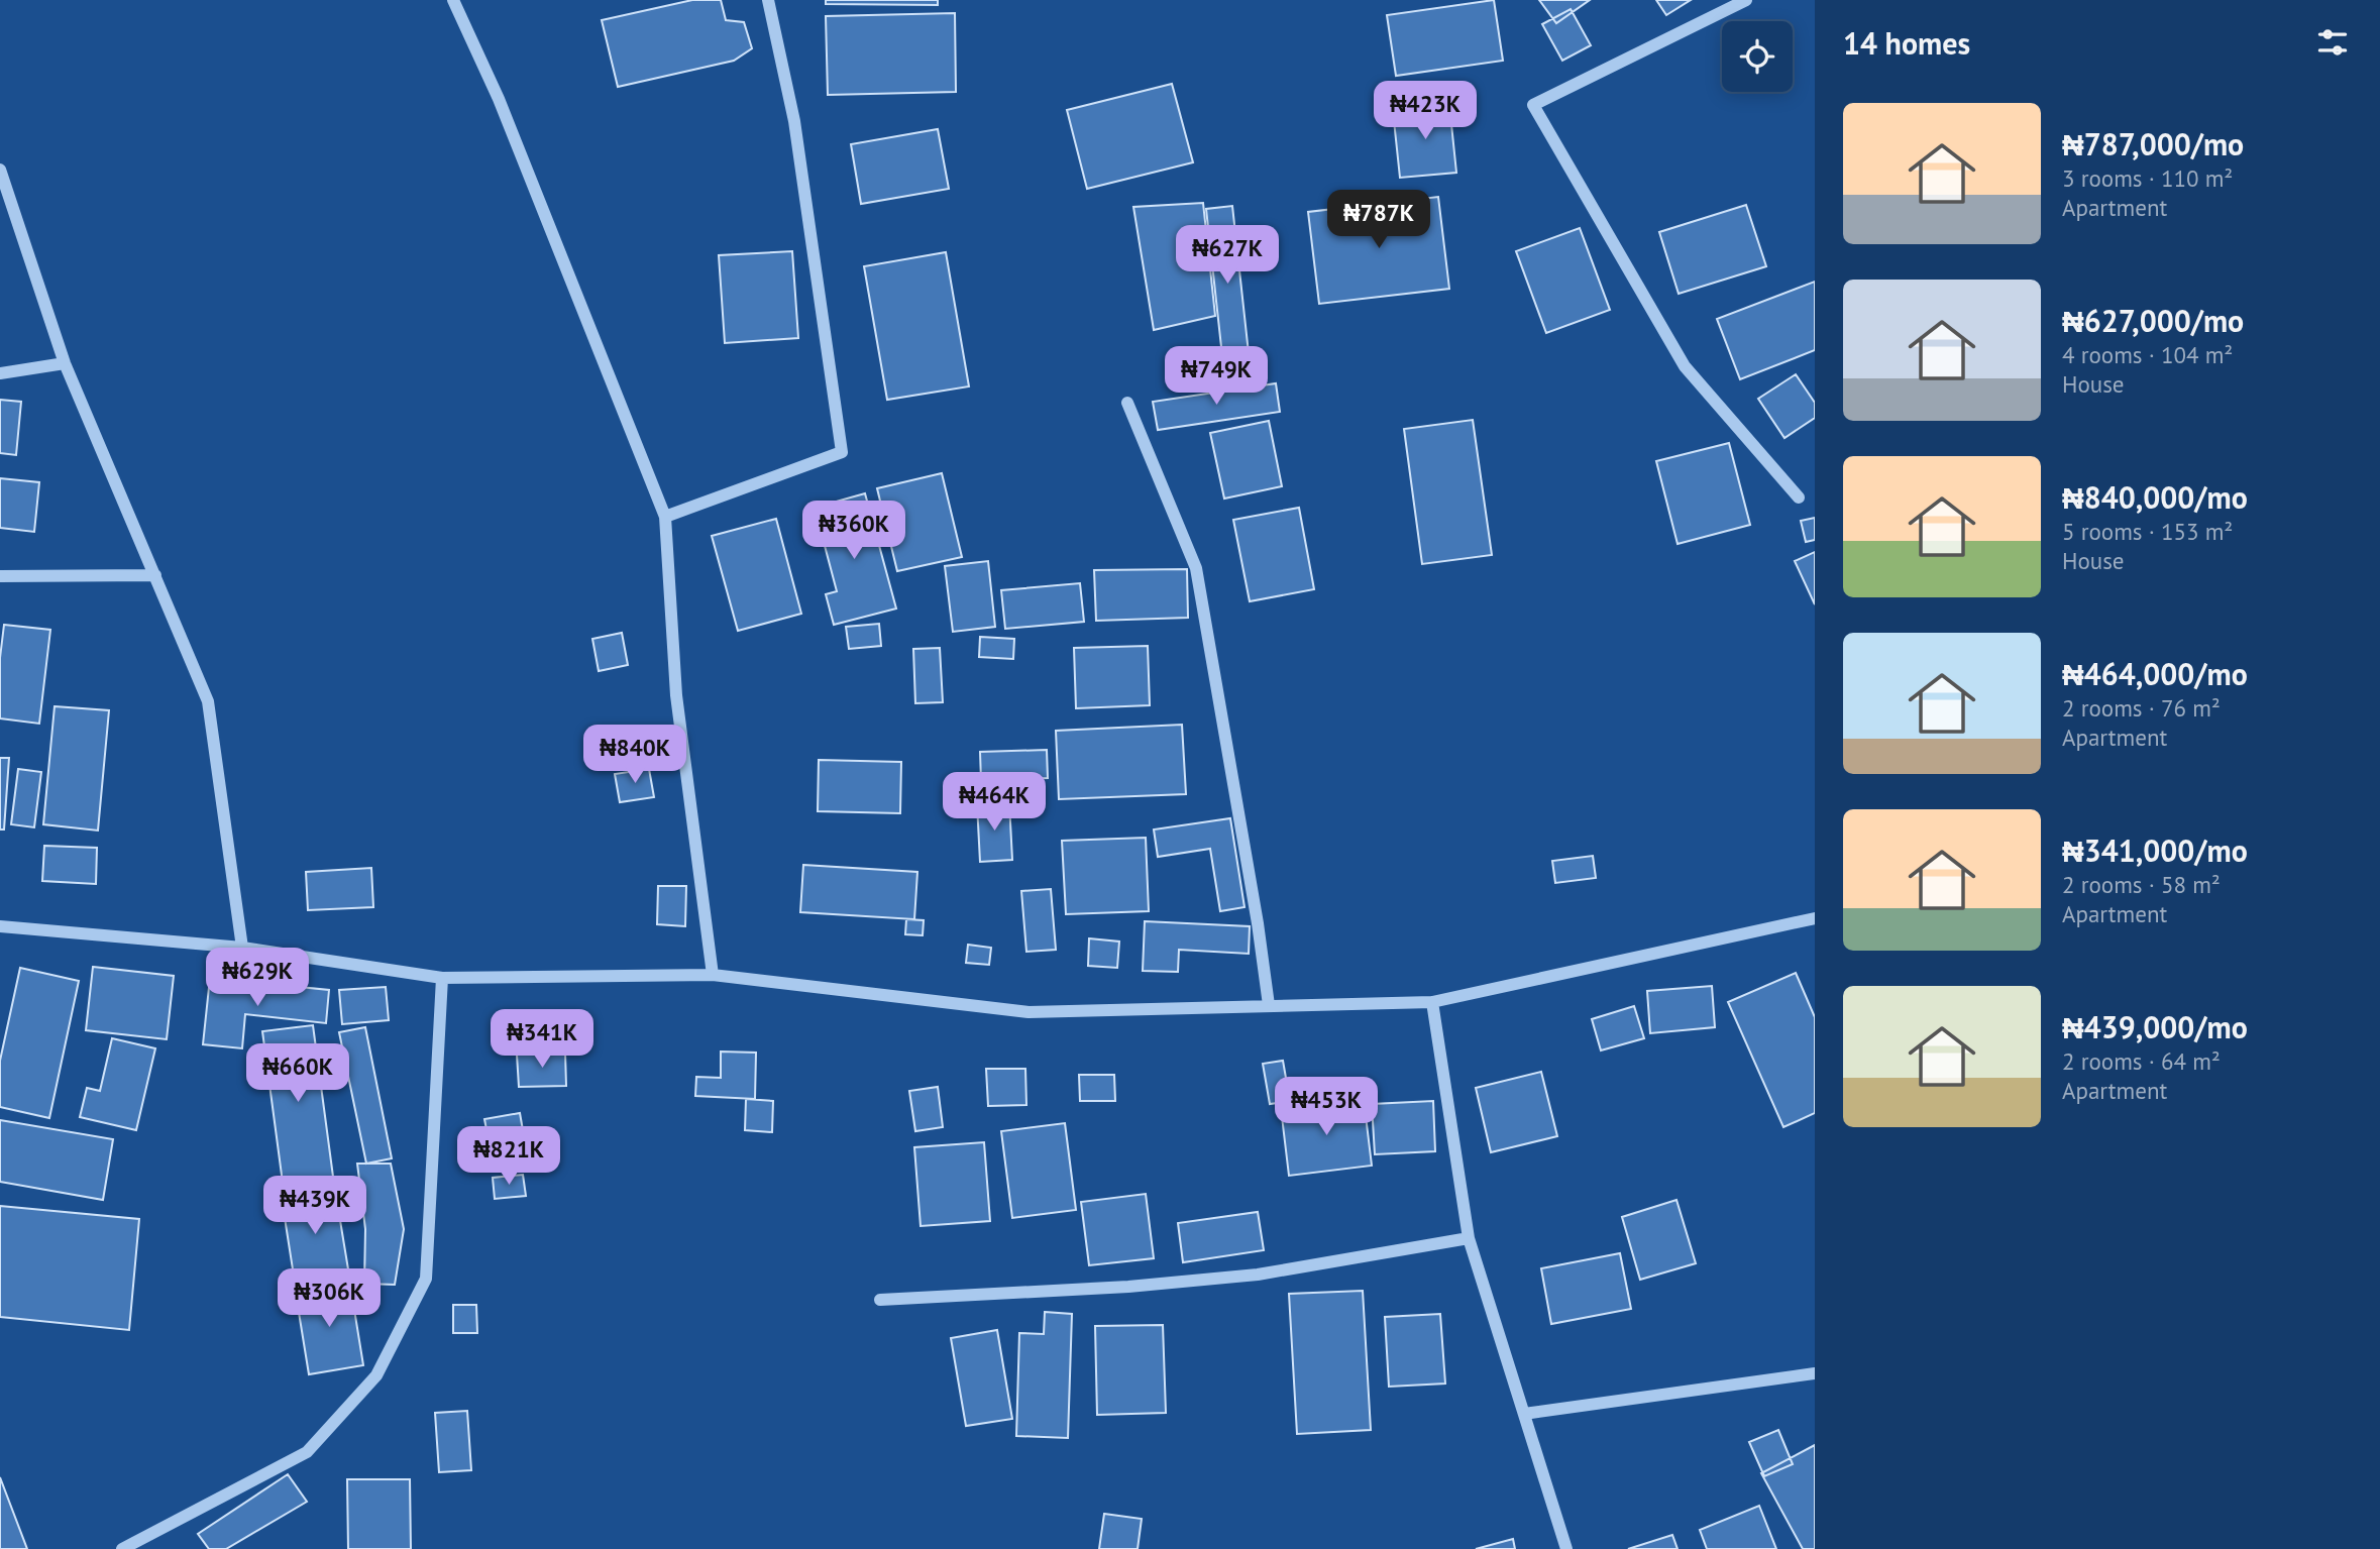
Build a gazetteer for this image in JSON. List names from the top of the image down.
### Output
{
  "page": {
    "heading": "14 homes",
    "price": [
      "₦423K",
      "₦787K",
      "₦627K",
      "₦749K",
      "₦360K",
      "₦840K",
      "₦464K",
      "₦629K",
      "₦341K",
      "₦660K",
      "₦453K",
      "₦821K",
      "₦439K",
      "₦306K"
    ],
    "list": [
      {
        "name": "₦787,000/mo",
        "note": "3 rooms · 110 m² · Apartment"
      },
      {
        "name": "₦627,000/mo",
        "note": "4 rooms · 104 m² · House"
      },
      {
        "name": "₦840,000/mo",
        "note": "5 rooms · 153 m² · House"
      },
      {
        "name": "₦464,000/mo",
        "note": "2 rooms · 76 m² · Apartment"
      },
      {
        "name": "₦341,000/mo",
        "note": "2 rooms · 58 m² · Apartment"
      },
      {
        "name": "₦439,000/mo",
        "note": "2 rooms · 64 m² · Apartment"
      }
    ]
  }
}
